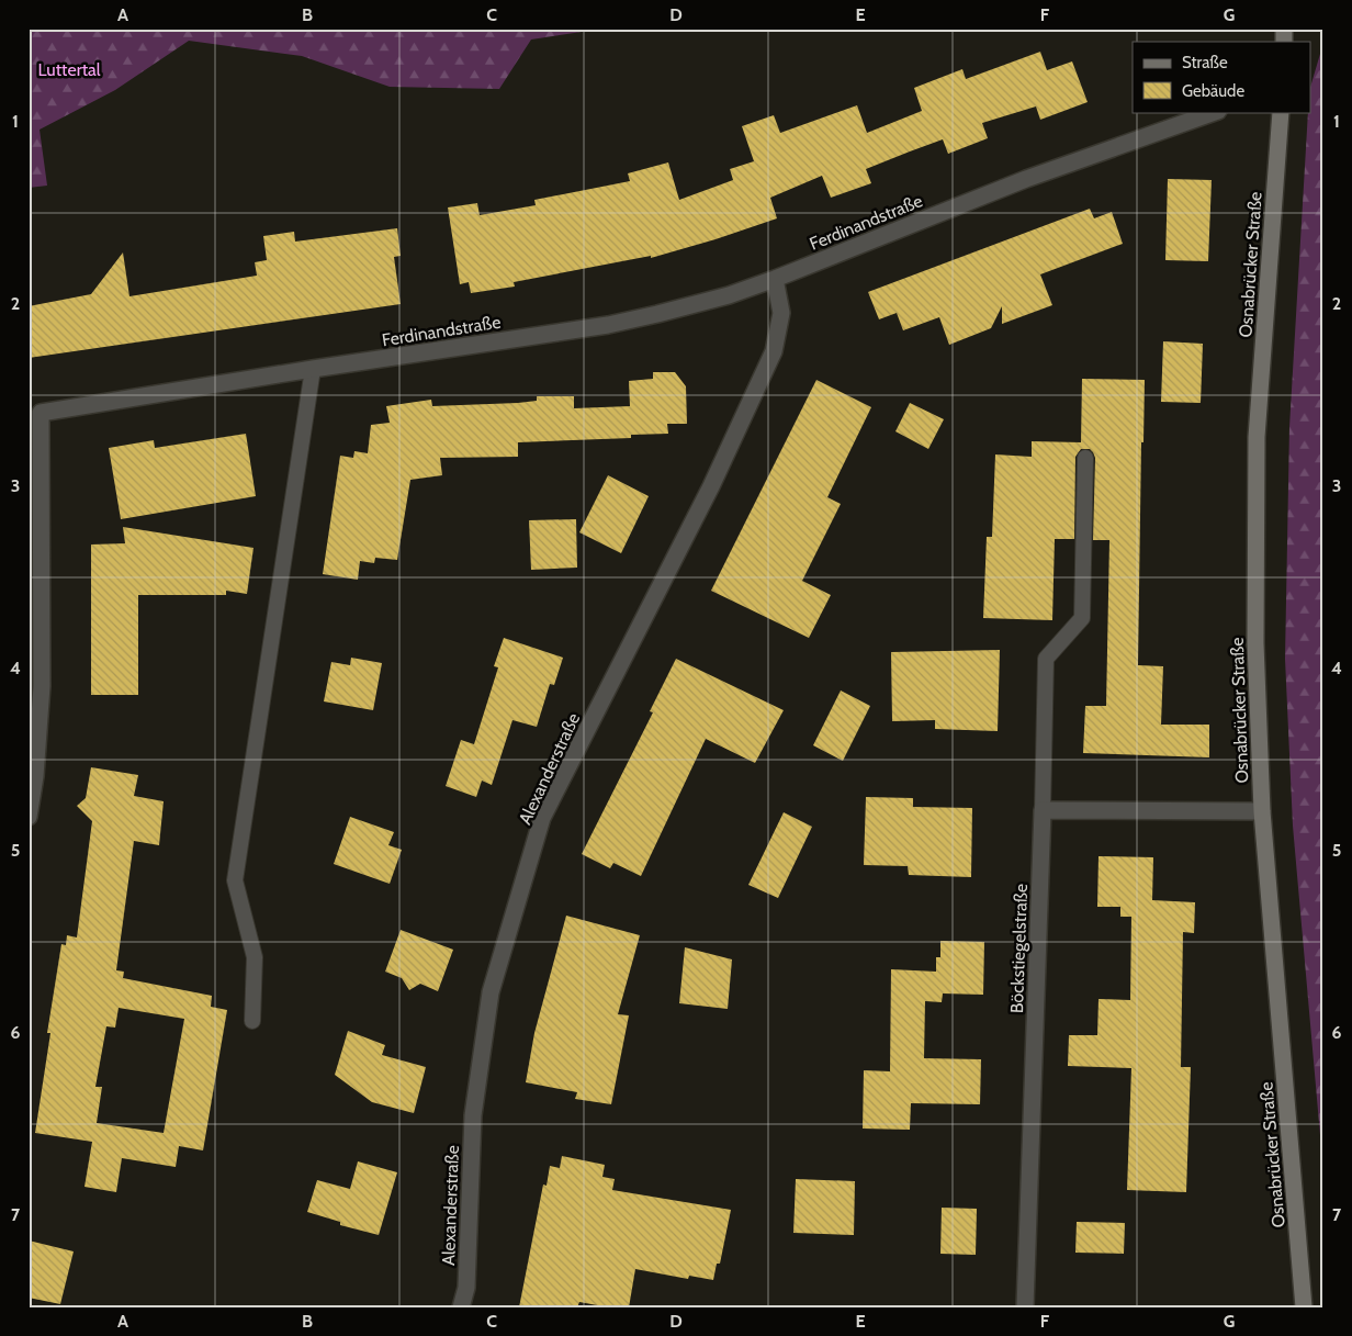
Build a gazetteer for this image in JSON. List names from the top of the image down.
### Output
{
  "streets": {
    "main road": ["Osnabrücker Straße"],
    "street": ["Ferdinandstraße", "Alexanderstraße", "Böckstiegelstraße"]
  },
  "crossings": [
    ["Ferdinandstraße", "Alexanderstraße"]
  ],
  "parks": ["Luttertal"],
  "legend": ["Straße", "Gebäude"],
  "grid": {
    "columns": [
      "A",
      "B",
      "C",
      "D",
      "E",
      "F",
      "G"
    ],
    "rows": [
      "1",
      "2",
      "3",
      "4",
      "5",
      "6",
      "7"
    ]
  }
}
